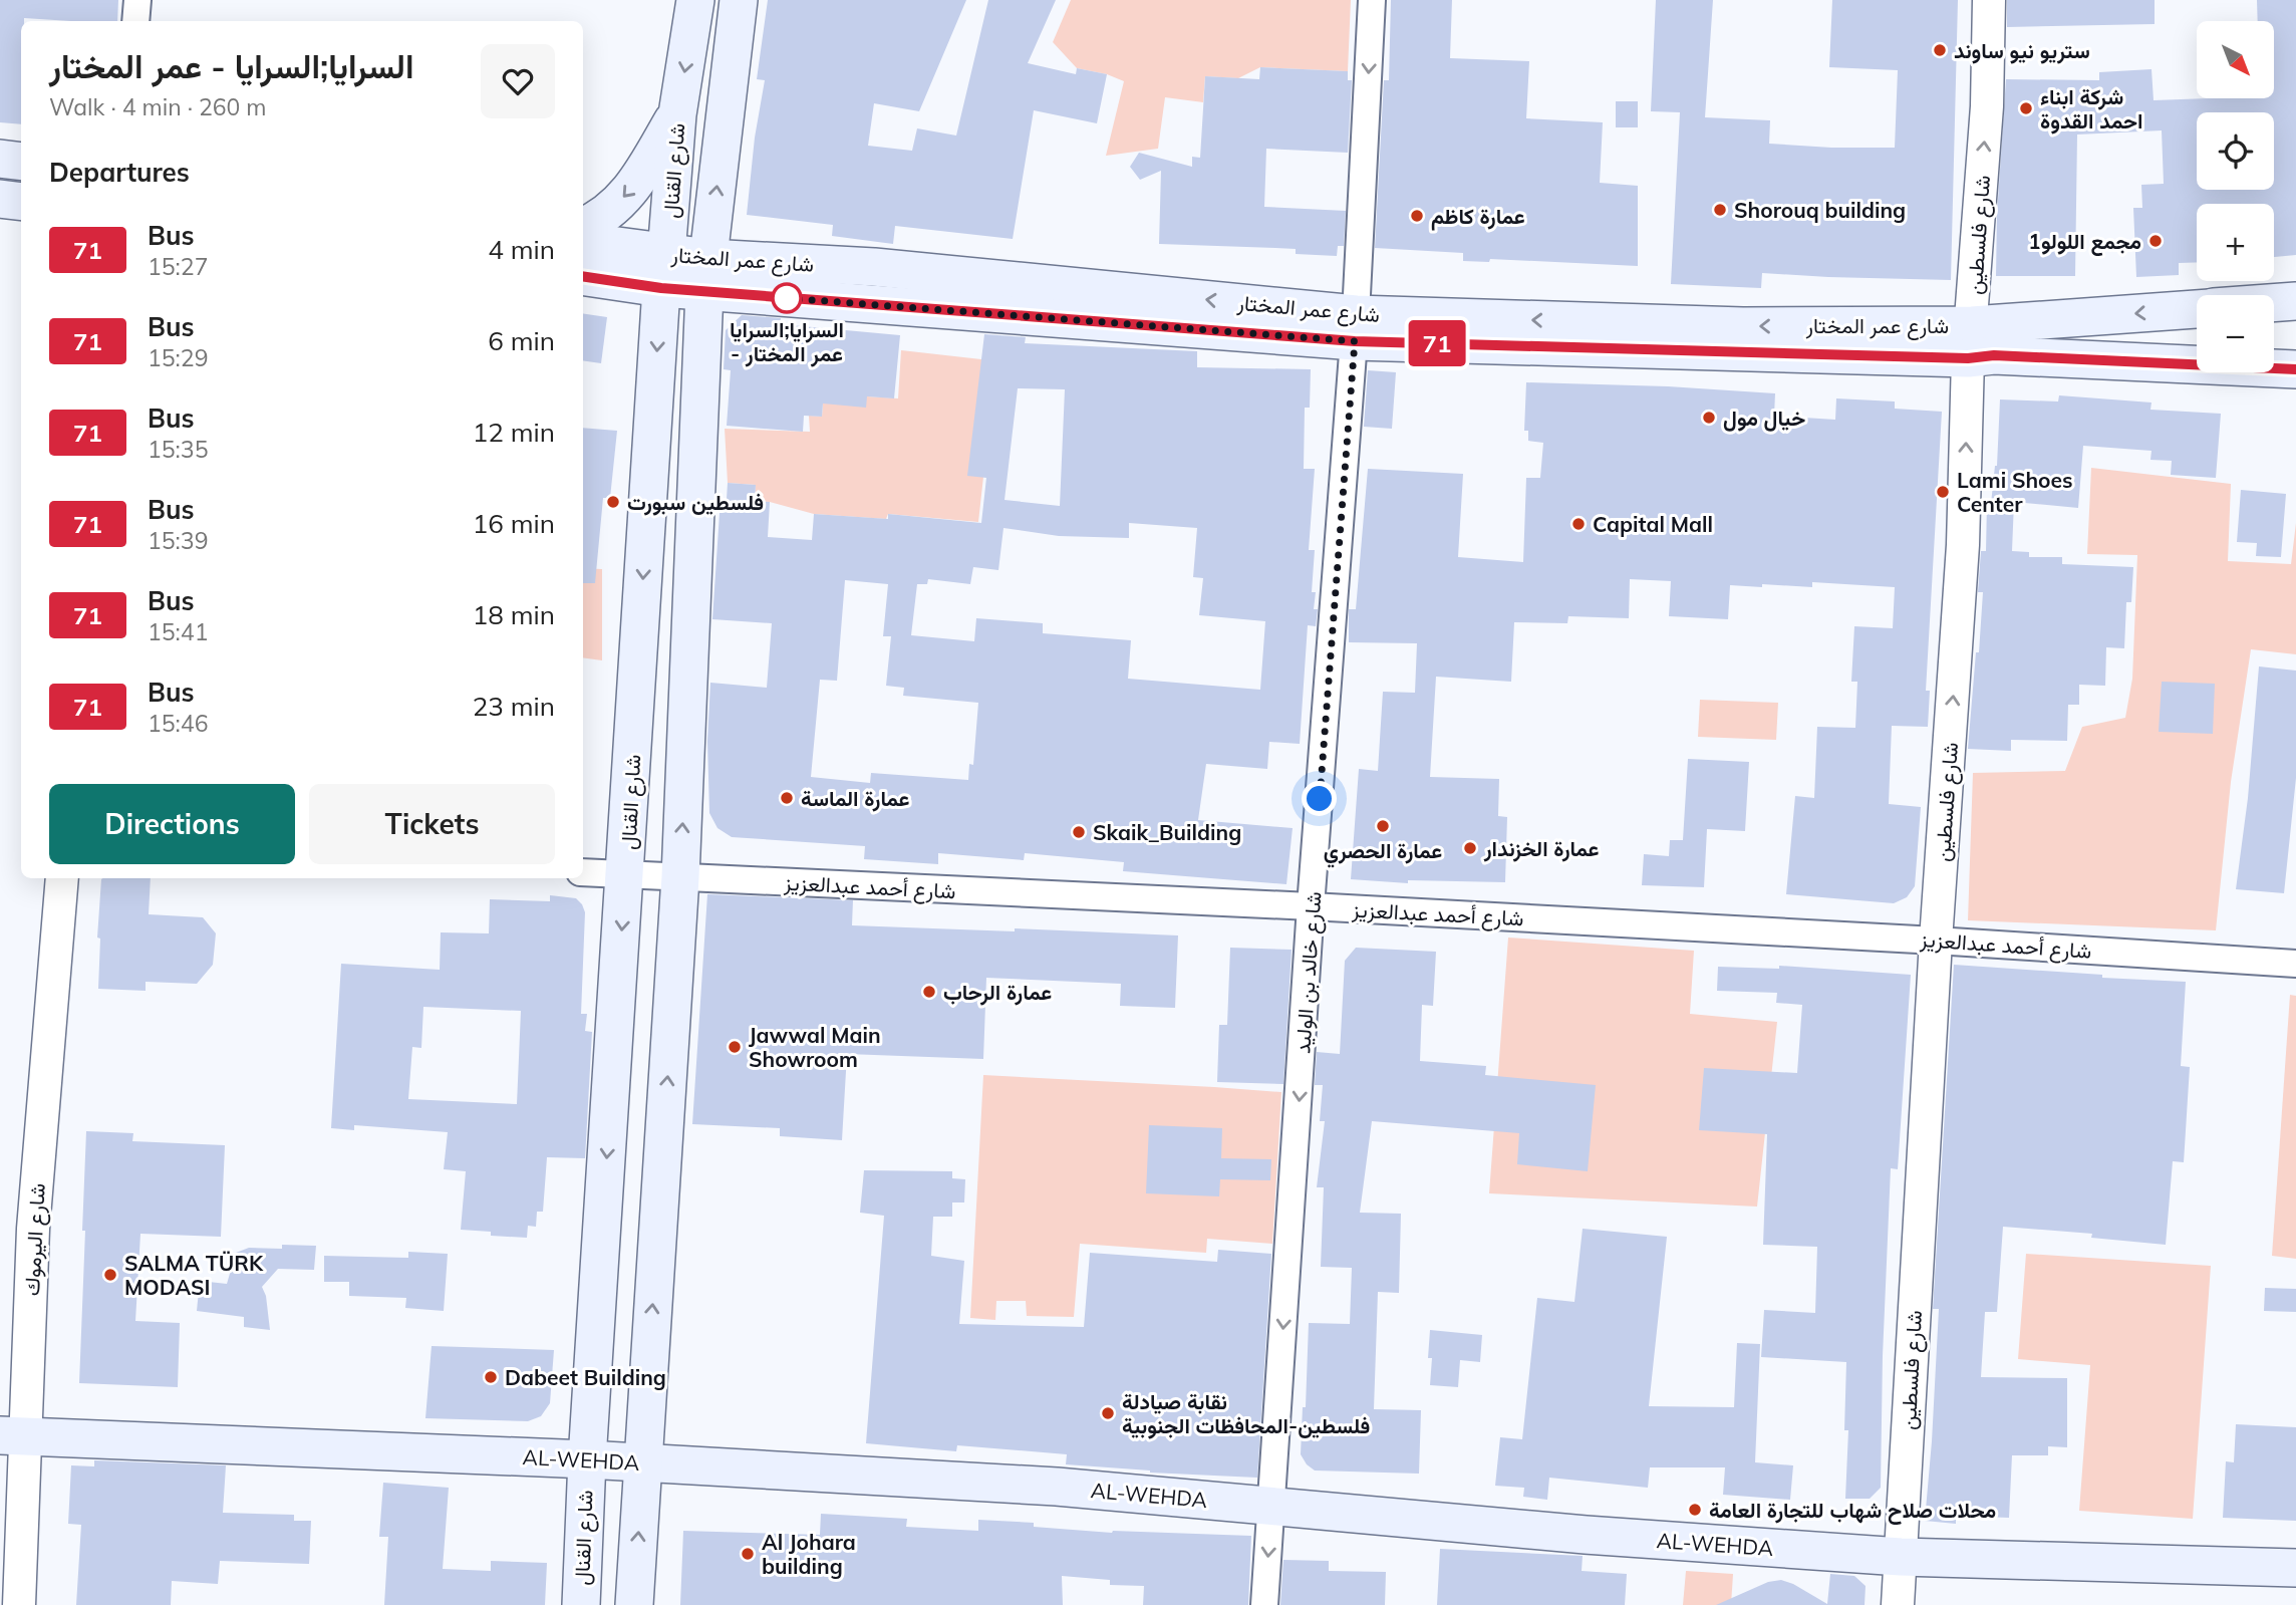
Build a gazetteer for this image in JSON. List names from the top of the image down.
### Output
{
  "streets": {
    "main road": ["شارع القنال", "شارع عمر المختار", "AL-WEHDA"],
    "street": [
      "شارع فلسطين",
      "شارع أحمد عبدالعزيز",
      "شارع خالد بن الوليد",
      "شارع اليرموك"
    ]
  },
  "crossings": [
    ["شارع القنال", "شارع عمر المختار"],
    ["شارع القنال", "شارع أحمد عبدالعزيز"],
    ["شارع القنال", "AL-WEHDA"],
    ["شارع فلسطين", "شارع عمر المختار"],
    ["شارع فلسطين", "شارع أحمد عبدالعزيز"],
    ["شارع فلسطين", "AL-WEHDA"],
    ["شارع عمر المختار", "شارع خالد بن الوليد"],
    ["شارع أحمد عبدالعزيز", "شارع خالد بن الوليد"],
    ["شارع خالد بن الوليد", "AL-WEHDA"],
    ["شارع اليرموك", "AL-WEHDA"]
  ],
  "one_way": ["شارع فلسطين", "شارع خالد بن الوليد"],
  "places": [
    "ستريو نيو ساوند",
    "شركة ابناء احمد القدوة",
    "Shorouq building",
    "عمارة كاظم",
    "مجمع اللولو1",
    "السرايا;السرايا - عمر المختار",
    "خيال مول",
    "Lami Shoes Center",
    "فلسطين سبورت",
    "Capital Mall",
    "عمارة الماسة",
    "عمارة الحصري",
    "Skaik_Building",
    "عمارة الخزندار",
    "عمارة الرحاب",
    "Jawwal Main Showroom",
    "SALMA TÜRK MODASI",
    "Dabeet Building",
    "نقابة صيادلة فلسطين-المحافظات الجنوبية",
    "محلات صلاح شهاب للتجارة العامة",
    "Al Johara building"
  ],
  "lines": ["bus line 71"],
  "north": "bottom right",
  "page": {
    "on_map": "71",
    "map_buttons": ["+", "−"],
    "heading": [
      ["السرايا;السرايا - عمر المختار", "Walk · 4 min · 260 m"],
      "Departures"
    ],
    "list": [
      {
        "mark": "71",
        "name": "Bus",
        "note": "15:27",
        "value": "4 min"
      },
      {
        "mark": "71",
        "name": "Bus",
        "note": "15:29",
        "value": "6 min"
      },
      {
        "mark": "71",
        "name": "Bus",
        "note": "15:35",
        "value": "12 min"
      },
      {
        "mark": "71",
        "name": "Bus",
        "note": "15:39",
        "value": "16 min"
      },
      {
        "mark": "71",
        "name": "Bus",
        "note": "15:41",
        "value": "18 min"
      },
      {
        "mark": "71",
        "name": "Bus",
        "note": "15:46",
        "value": "23 min"
      }
    ],
    "buttons": ["Directions", "Tickets"]
  }
}
